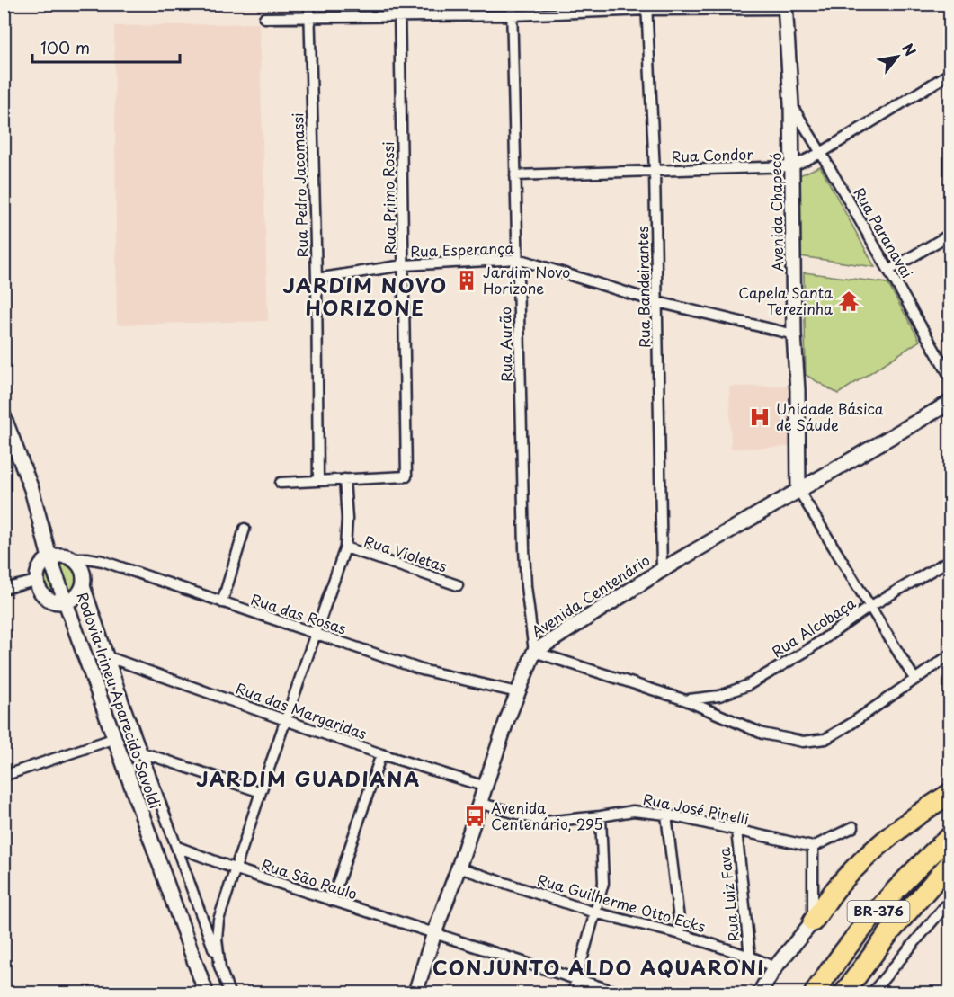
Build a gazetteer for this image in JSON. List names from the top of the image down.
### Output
{
  "streets": {
    "highway": ["BR-376"],
    "street": [
      "Rua Condor",
      "Rua Pedro Jacomassi",
      "Rua Primo Rossi",
      "Avenida Chapecó",
      "Rua Paranavai",
      "Rua Esperança",
      "Rua Bandeirantes",
      "Rua Aurão",
      "Rua Violetas",
      "Avenida Centenário",
      "Rua das Rosas",
      "Rua Alcobaça",
      "Rodovia Irineu Aparecido Savoldi",
      "Rua das Margaridas",
      "Rua José Pinelli",
      "Rua São Paulo",
      "Rua Luiz Fava",
      "Rua Guilherme Otto Ecks"
    ]
  },
  "crossings": [
    ["Rua Condor", "Avenida Chapecó"],
    ["Rua Condor", "Rua Paranavai"],
    ["Rua Condor", "Rua Bandeirantes"],
    ["Rua Condor", "Rua Aurão"],
    ["Rua Pedro Jacomassi", "Rua Esperança"],
    ["Rua Primo Rossi", "Rua Esperança"],
    ["Avenida Chapecó", "Rua Paranavai"],
    ["Avenida Chapecó", "Rua Esperança"],
    ["Avenida Chapecó", "Avenida Centenário"],
    ["Rua Esperança", "Rua Bandeirantes"],
    ["Rua Esperança", "Rua Aurão"],
    ["Rua Bandeirantes", "Avenida Centenário"],
    ["Rua Aurão", "Avenida Centenário"],
    ["Avenida Centenário", "Rua das Rosas"],
    ["Avenida Centenário", "Rua das Margaridas"],
    ["Avenida Centenário", "Rua José Pinelli"],
    ["Avenida Centenário", "Rua São Paulo"],
    ["Avenida Centenário", "Rua Guilherme Otto Ecks"],
    ["Rua José Pinelli", "Rua Luiz Fava"],
    ["Rua Luiz Fava", "Rua Guilherme Otto Ecks"]
  ],
  "districts": ["JARDIM NOVO HORIZONE", "JARDIM GUADIANA", "CONJUNTO ALDO AQUARONI"],
  "places": {
    "building": ["Jardim Novo Horizone"],
    "temple": ["Capela Santa Terezinha"],
    "hospital": ["Unidade Básica de Sáude"],
    "bus stop": ["Avenida Centenário, 295"]
  },
  "scale_bar": "100 m",
  "north": "top right"
}
